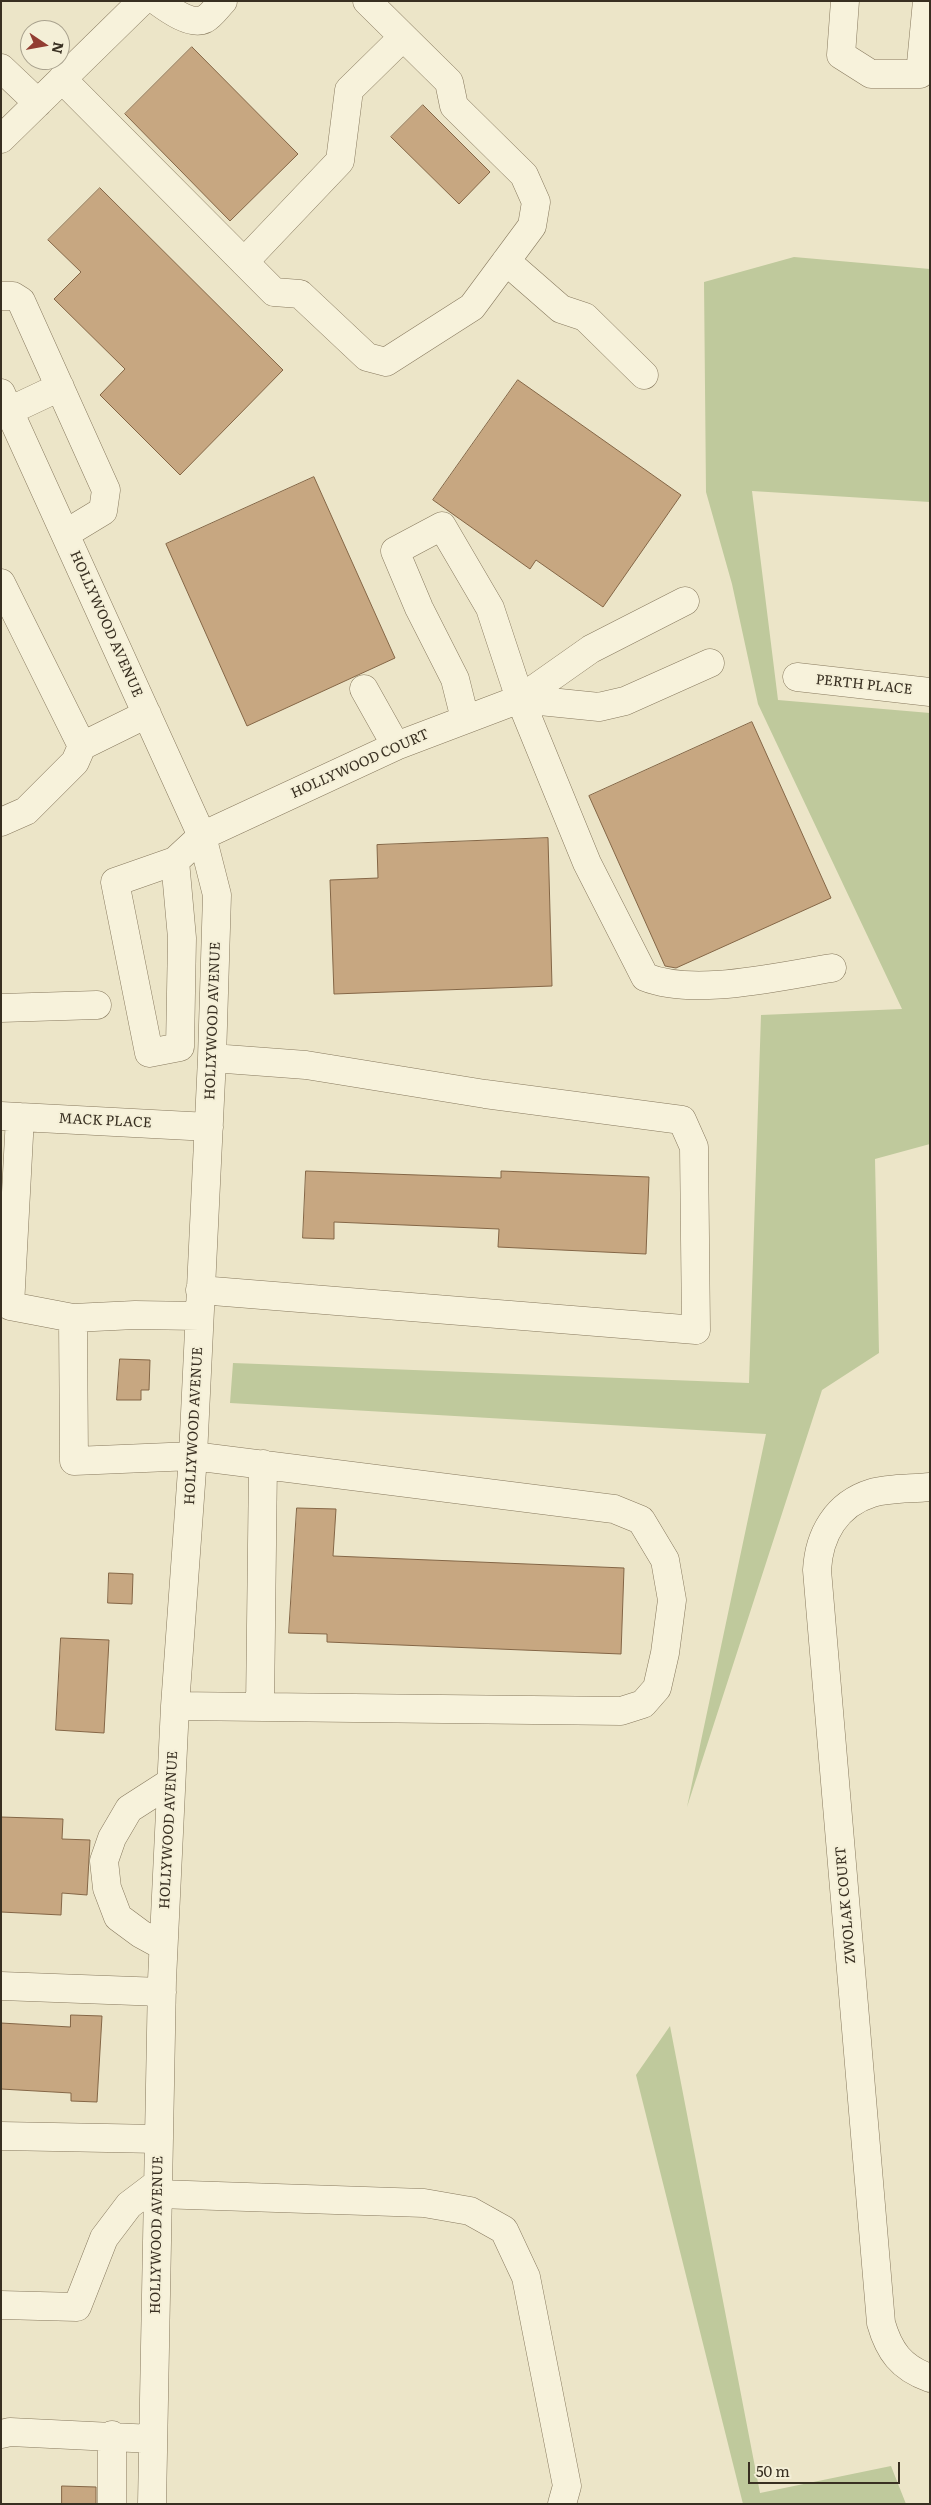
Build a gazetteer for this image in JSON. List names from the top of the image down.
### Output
{
  "streets": {
    "street": [
      "HOLLYWOOD AVENUE",
      "PERTH PLACE",
      "HOLLYWOOD COURT",
      "MACK PLACE",
      "ZWOLAK COURT"
    ]
  },
  "crossings": [
    ["HOLLYWOOD AVENUE", "HOLLYWOOD COURT"],
    ["HOLLYWOOD AVENUE", "MACK PLACE"]
  ],
  "scale_bar": "50 m",
  "north": "right"
}
